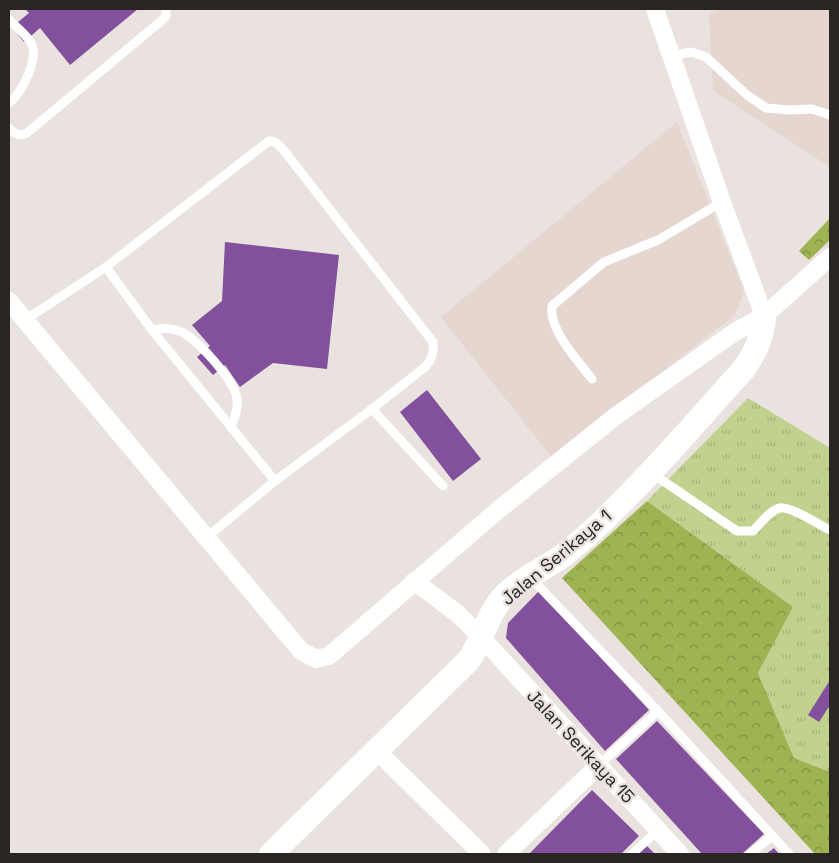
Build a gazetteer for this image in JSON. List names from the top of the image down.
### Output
{
  "streets": {
    "street": ["Jalan Serikaya 1", "Jalan Serikaya 15"]
  },
  "crossings": [
    ["Jalan Serikaya 1", "Jalan Serikaya 15"]
  ]
}
